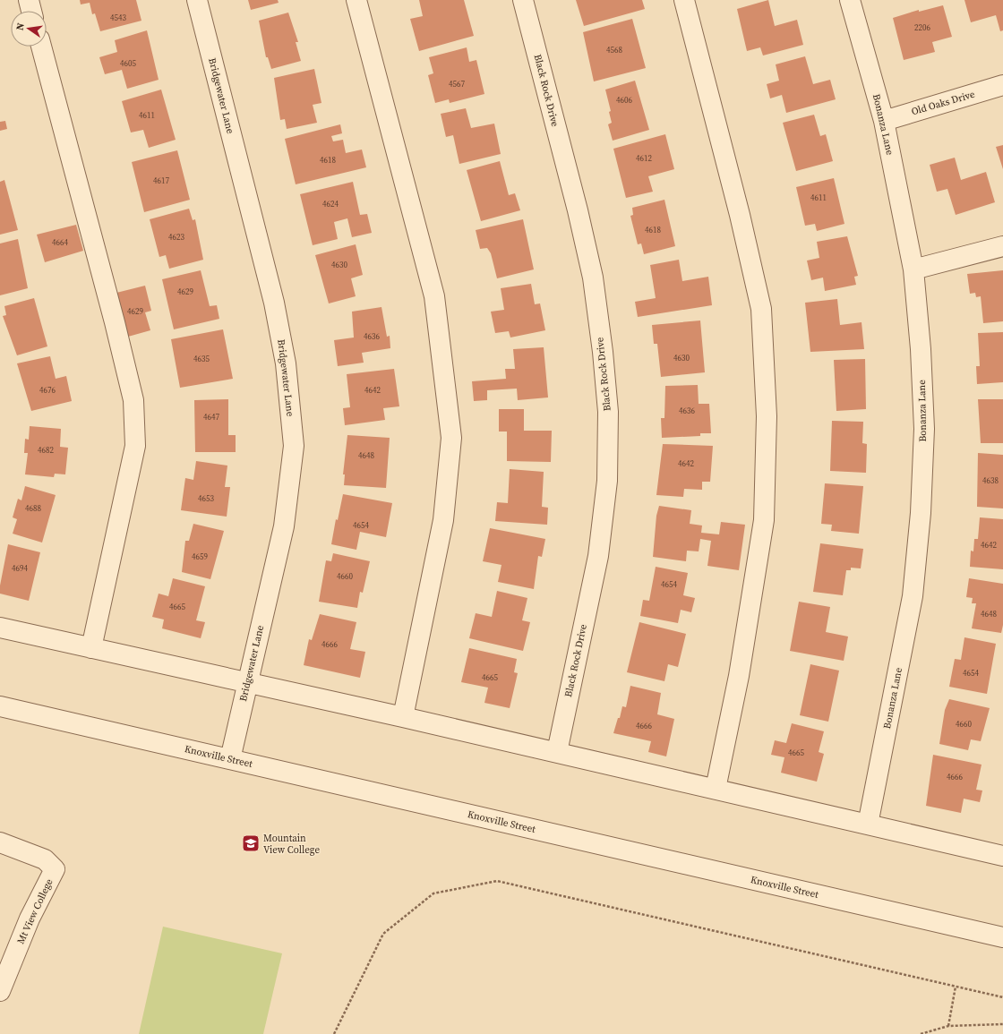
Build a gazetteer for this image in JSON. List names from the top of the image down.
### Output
{
  "streets": {
    "street": [
      "Black Rock Drive",
      "Bridgewater Lane",
      "Old Oaks Drive",
      "Bonanza Lane",
      "Knoxville Street",
      "Mt View College"
    ]
  },
  "crossings": [
    ["Bridgewater Lane", "Knoxville Street"],
    ["Old Oaks Drive", "Bonanza Lane"]
  ],
  "places": {
    "school or university": ["Mountain View College"]
  },
  "house_numbers": [
    "4543",
    "2206",
    "4568",
    "4605",
    "4567",
    "4606",
    "4611",
    "4612",
    "4618",
    "4617",
    "4611",
    "4624",
    "4618",
    "4623",
    "4664",
    "4630",
    "4629",
    "4629",
    "4636",
    "4630",
    "4635",
    "4676",
    "4642",
    "4636",
    "4647",
    "4682",
    "4648",
    "4642",
    "4638",
    "4653",
    "4688",
    "4654",
    "4642",
    "4659",
    "4694",
    "4660",
    "4654",
    "4665",
    "4648",
    "4666",
    "4654",
    "4665",
    "4660",
    "4666",
    "4665",
    "4666"
  ],
  "north": "left"
}
